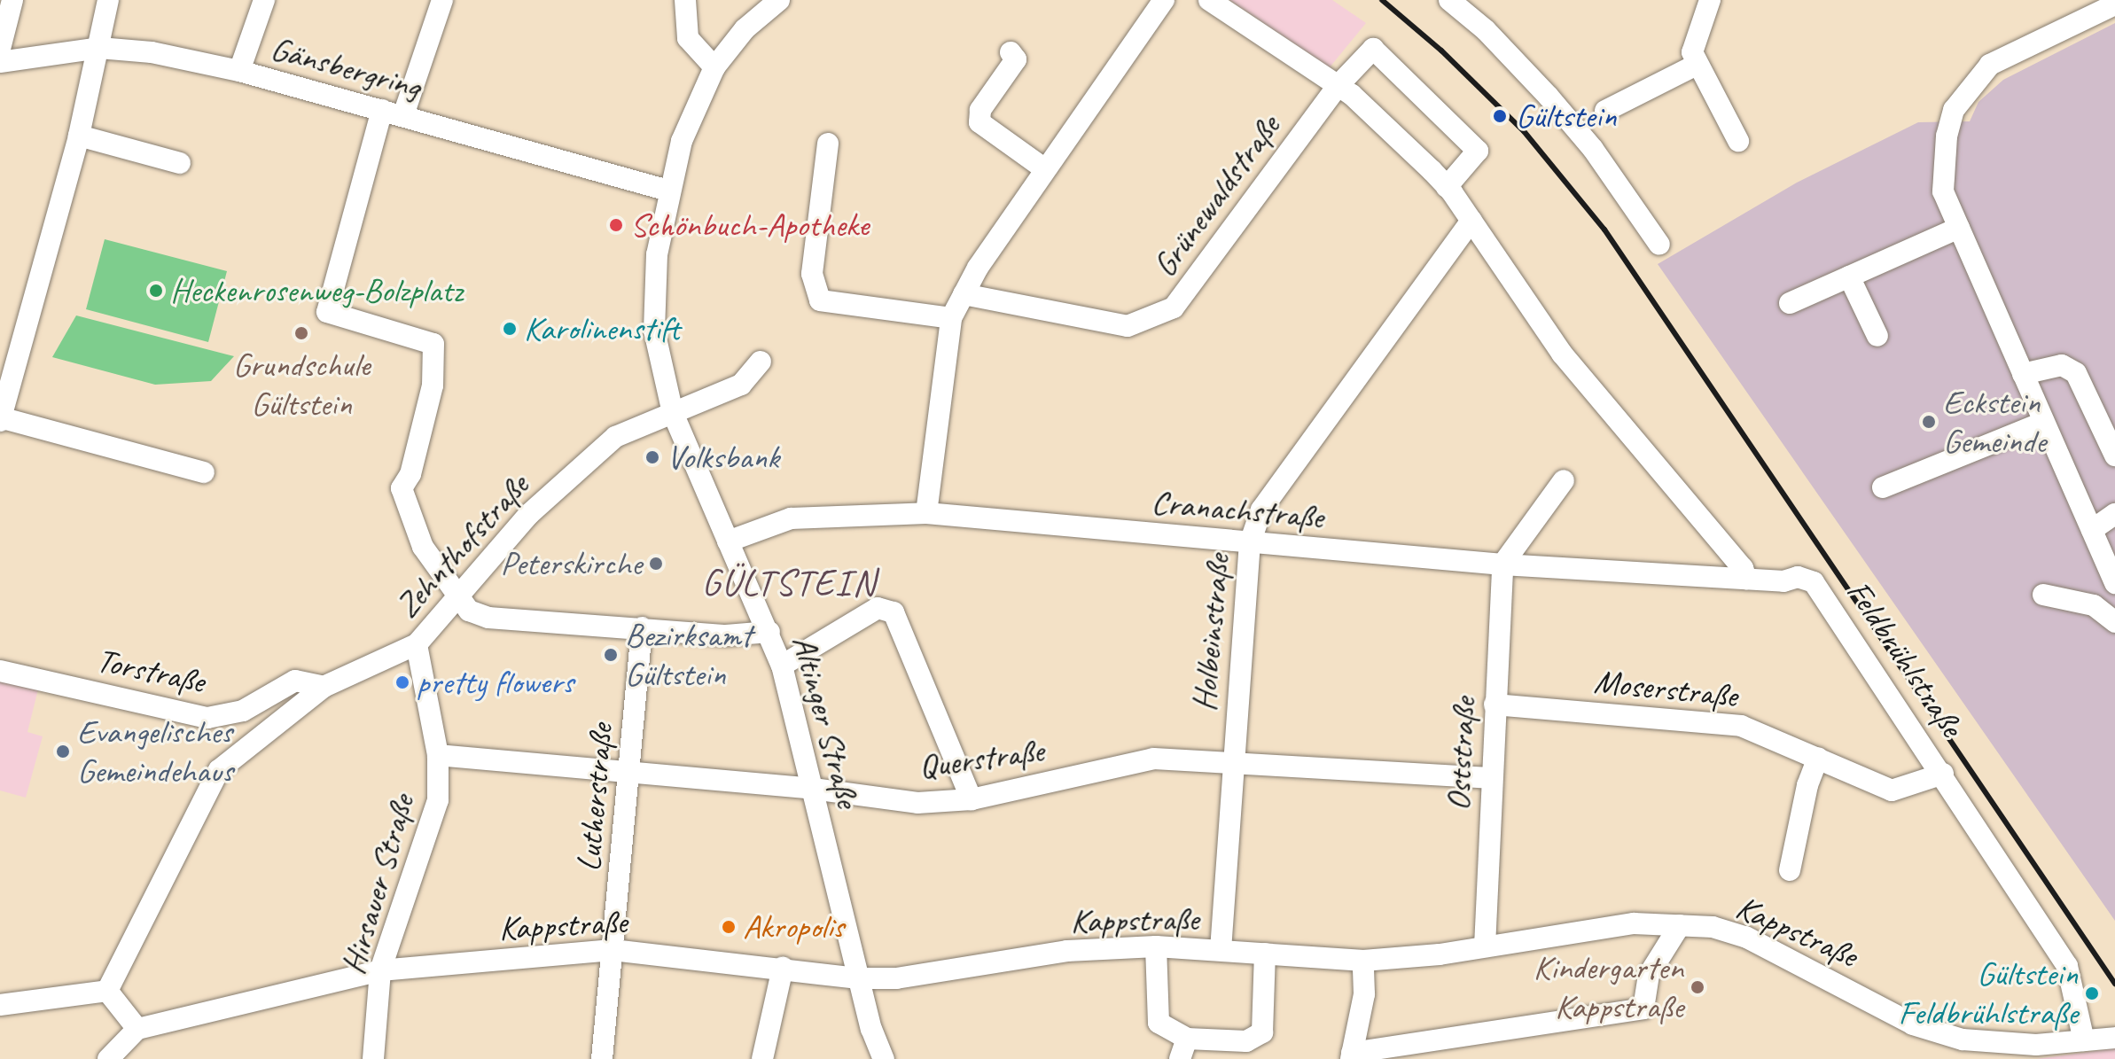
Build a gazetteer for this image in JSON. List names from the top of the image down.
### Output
{
  "streets": {
    "street": [
      "Gänsbergring",
      "Grünewaldstraße",
      "Cranachstraße",
      "Zehnthofstraße",
      "Holbeinstraße",
      "Feldbrühlstraße",
      "Torstraße",
      "Moserstraße",
      "Altinger Straße",
      "Oststraße",
      "Querstraße",
      "Lutherstraße",
      "Hirsauer Straße",
      "Kappstraße"
    ]
  },
  "crossings": [
    ["Gänsbergring", "Altinger Straße"],
    ["Cranachstraße", "Holbeinstraße"],
    ["Cranachstraße", "Feldbrühlstraße"],
    ["Cranachstraße", "Altinger Straße"],
    ["Cranachstraße", "Oststraße"],
    ["Zehnthofstraße", "Torstraße"],
    ["Zehnthofstraße", "Altinger Straße"],
    ["Zehnthofstraße", "Hirsauer Straße"],
    ["Holbeinstraße", "Querstraße"],
    ["Holbeinstraße", "Kappstraße"],
    ["Feldbrühlstraße", "Moserstraße"],
    ["Feldbrühlstraße", "Kappstraße"],
    ["Moserstraße", "Oststraße"],
    ["Altinger Straße", "Querstraße"],
    ["Altinger Straße", "Kappstraße"],
    ["Oststraße", "Querstraße"],
    ["Oststraße", "Kappstraße"],
    ["Querstraße", "Lutherstraße"],
    ["Querstraße", "Hirsauer Straße"],
    ["Lutherstraße", "Kappstraße"],
    ["Hirsauer Straße", "Kappstraße"]
  ],
  "districts": ["GÜLTSTEIN"],
  "places": [
    "Gültstein",
    "Schönbuch-Apotheke",
    "Heckenrosenweg-Bolzplatz",
    "Karolinenstift",
    "Grundschule Gültstein",
    "Eckstein Gemeinde",
    "Volksbank",
    "Peterskirche",
    "Bezirksamt Gültstein",
    "pretty flowers",
    "Evangelisches Gemeindehaus",
    "Akropolis",
    "Kindergarten Kappstraße",
    "Gültstein Feldbrühlstraße"
  ]
}
